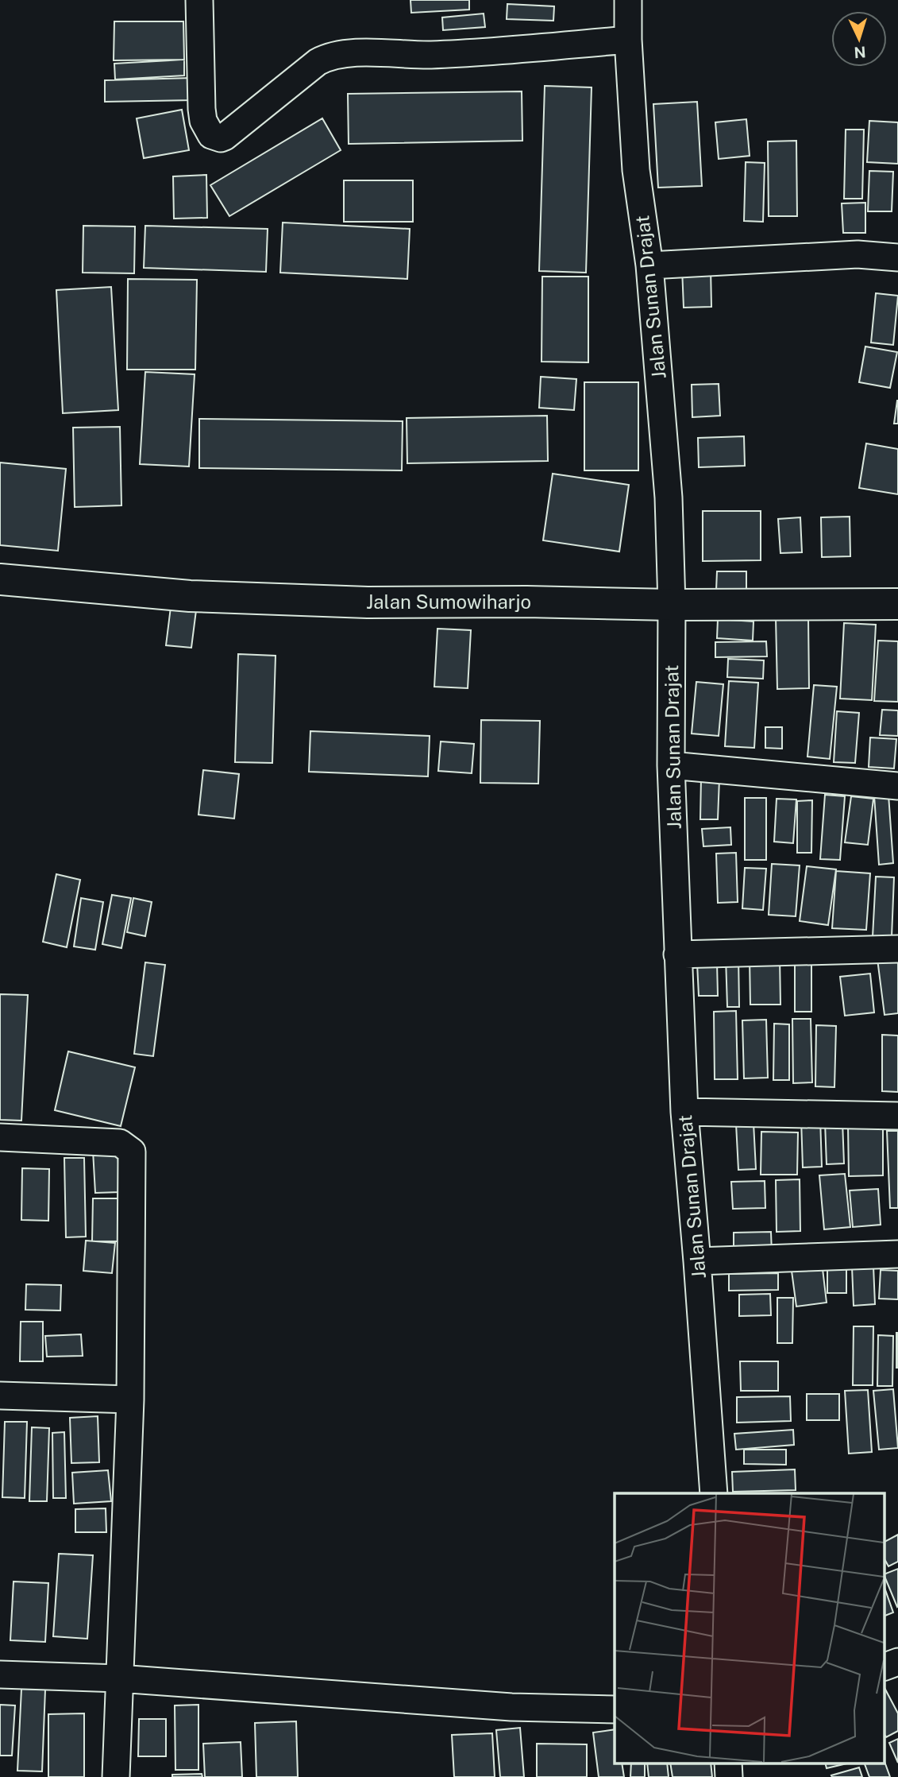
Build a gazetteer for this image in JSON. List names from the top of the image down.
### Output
{
  "streets": {
    "street": ["Jalan Sunan Drajat", "Jalan Sumowiharjo"]
  },
  "crossings": [
    ["Jalan Sunan Drajat", "Jalan Sumowiharjo"]
  ],
  "north": "bottom"
}
